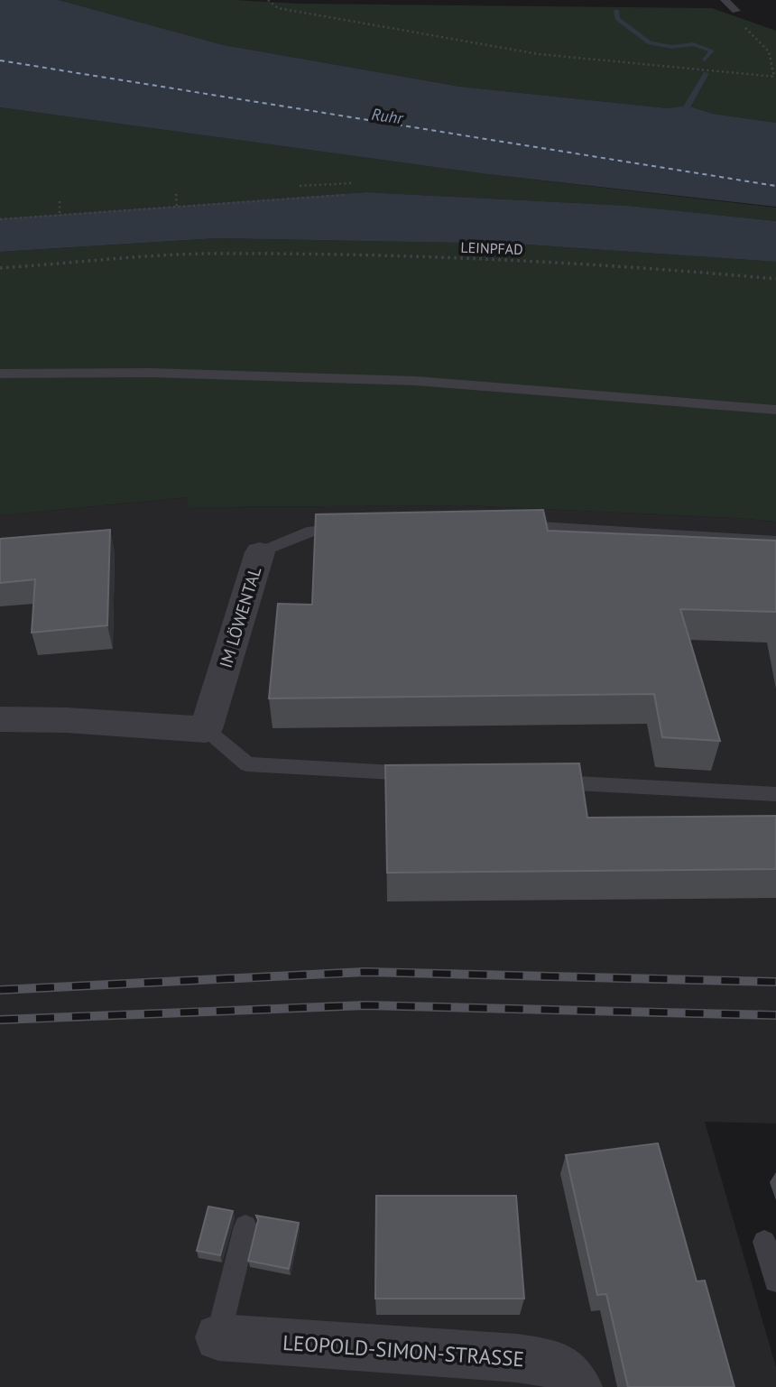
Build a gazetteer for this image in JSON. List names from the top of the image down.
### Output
{
  "streets": {
    "street": ["IM LÖWENTAL", "LEOPOLD-SIMON-STRASSE"],
    "path": ["LEINPFAD"]
  },
  "water": ["Ruhr"]
}
